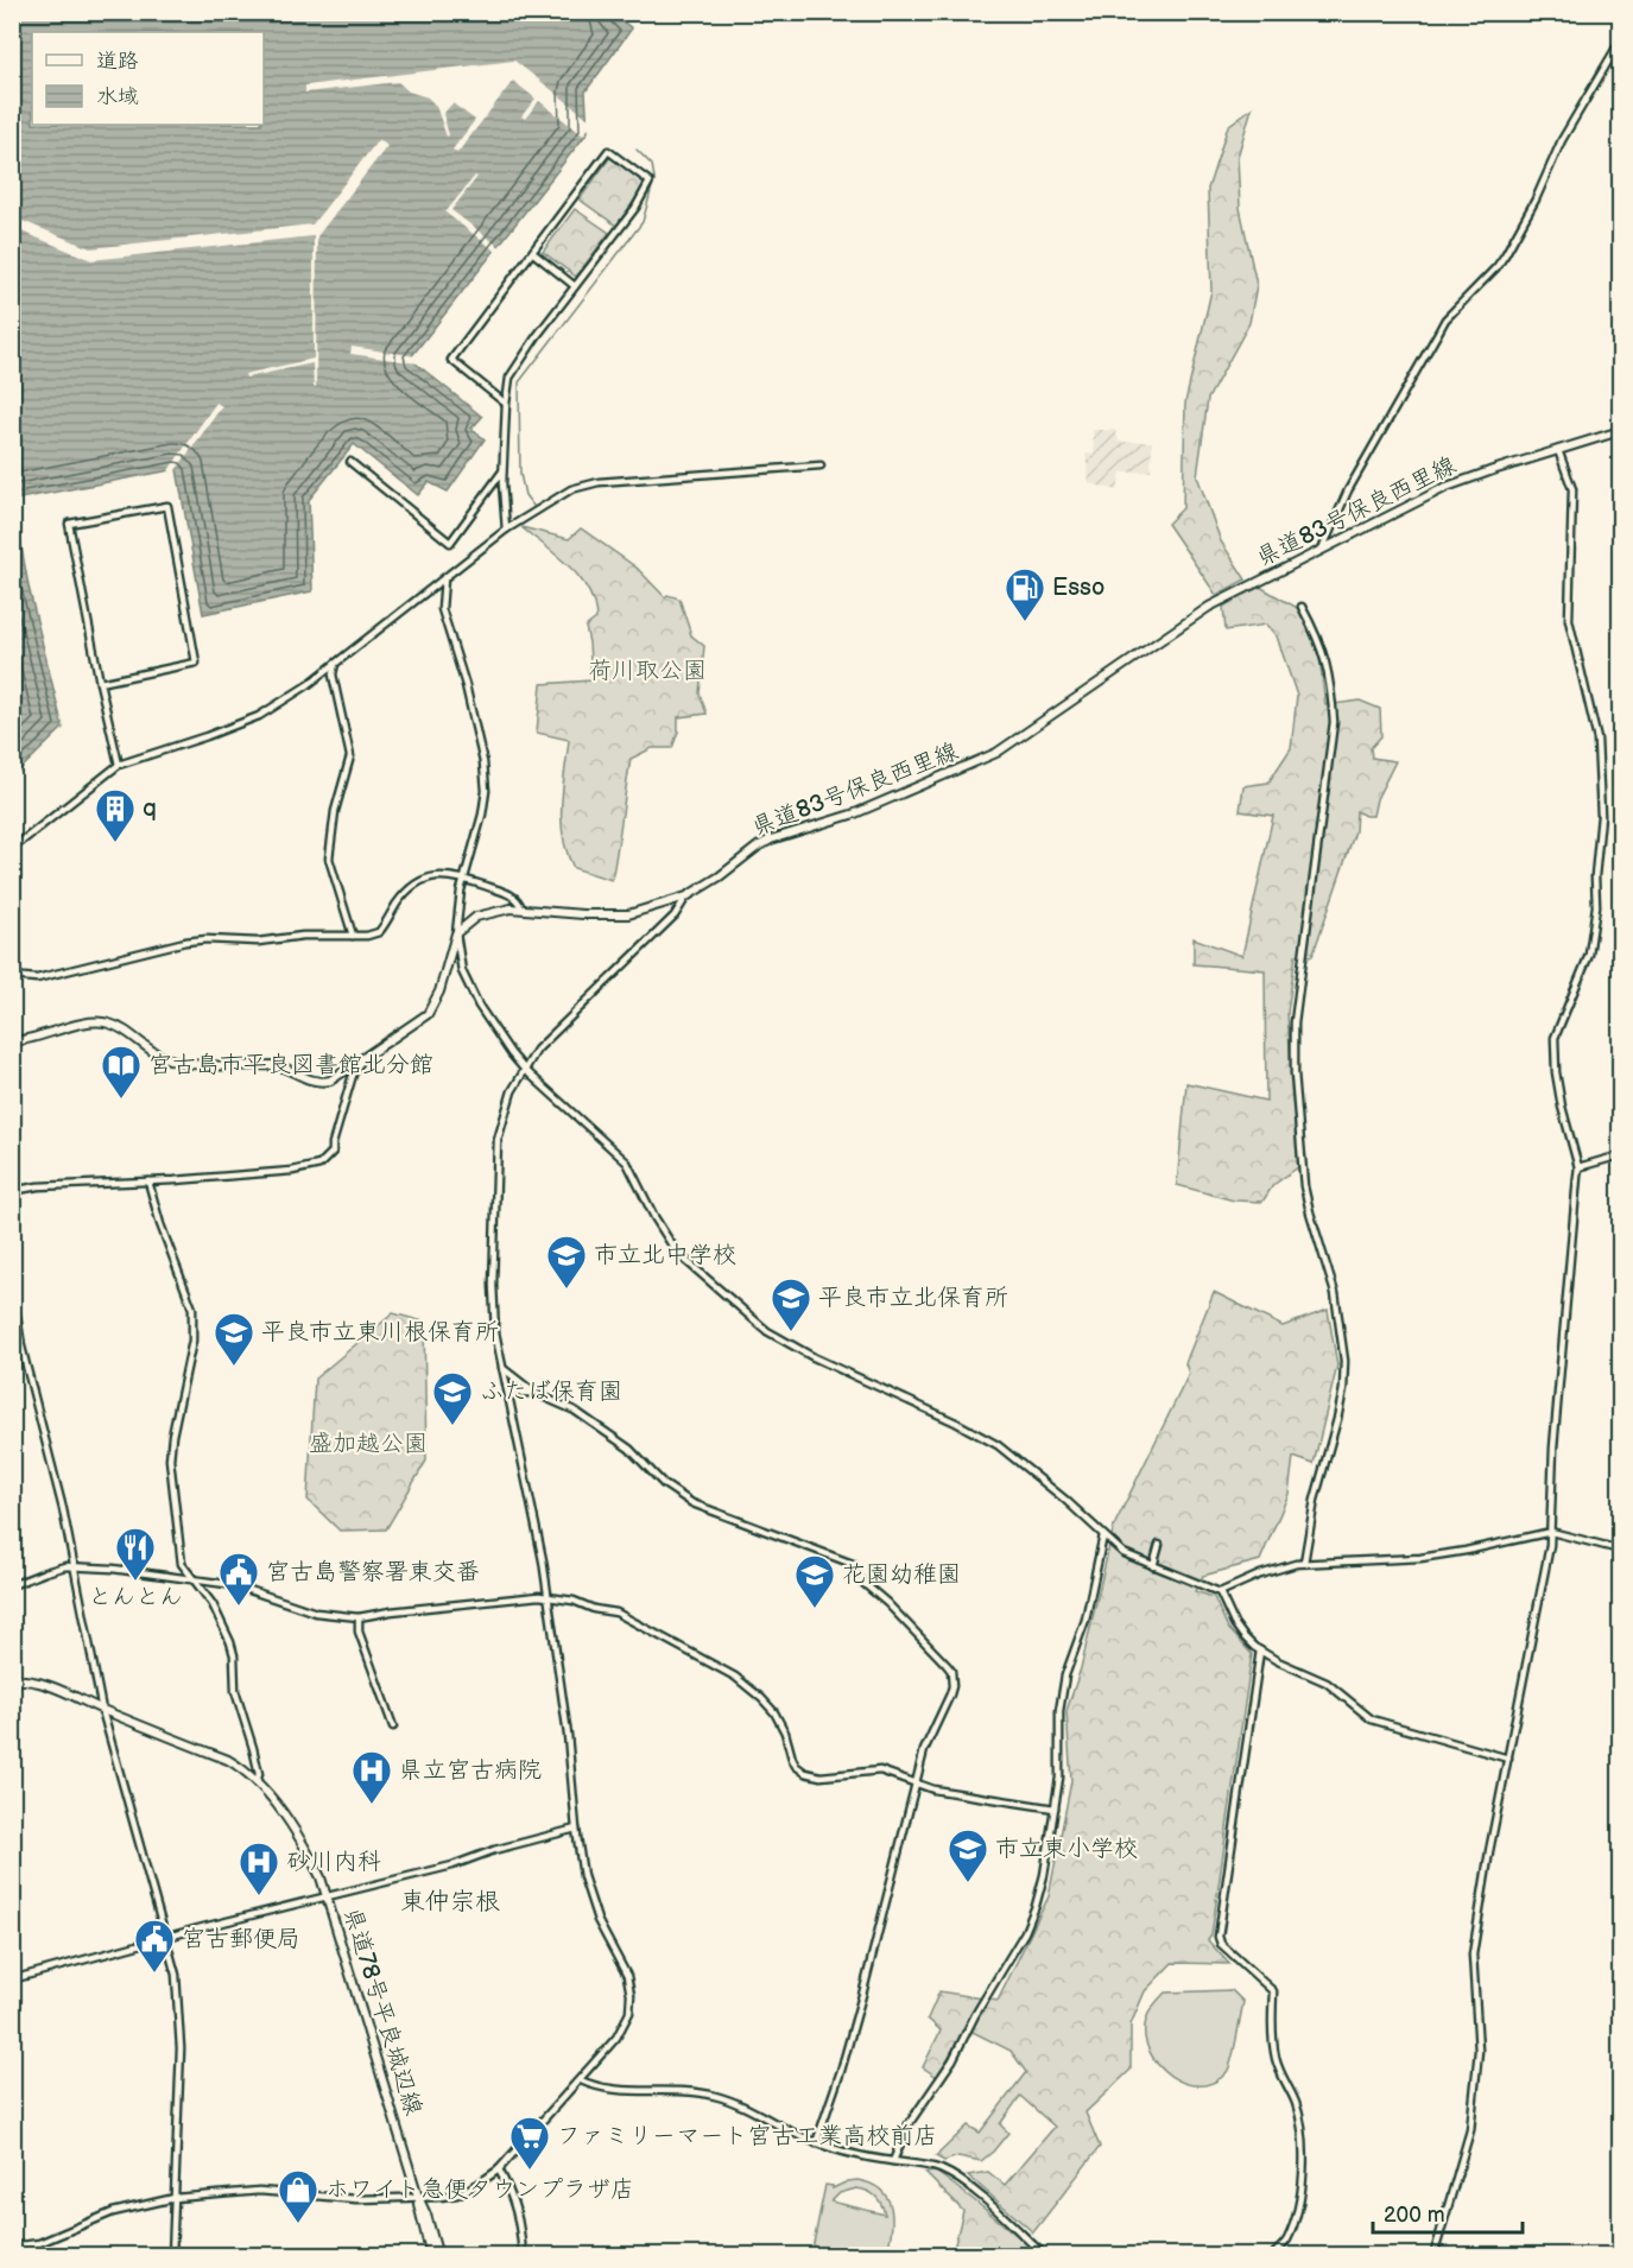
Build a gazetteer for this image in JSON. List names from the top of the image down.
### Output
{
  "streets": {
    "main road": ["県道83号保良西里線", "県道78号平良城辺線"]
  },
  "districts": ["東仲宗根"],
  "parks": ["荷川取公園", "盛加越公園"],
  "places": {
    "fuel station": ["Esso"],
    "building": ["q"],
    "library": ["宮古島市平良図書館北分館"],
    "school or university": [
      "市立北中学校",
      "平良市立北保育所",
      "平良市立東川根保育所",
      "ふたば保育園",
      "花園幼稚園",
      "市立東小学校"
    ],
    "restaurant": ["とんとん"],
    "public building": ["宮古島警察署東交番", "宮古郵便局"],
    "hospital": ["県立宮古病院", "砂川内科"],
    "supermarket": ["ファミリーマート宮古工業高校前店"],
    "shop": ["ホワイト急便タウンプラザ店"]
  },
  "legend": ["道路", "水域"],
  "scale_bar": "200 m"
}
